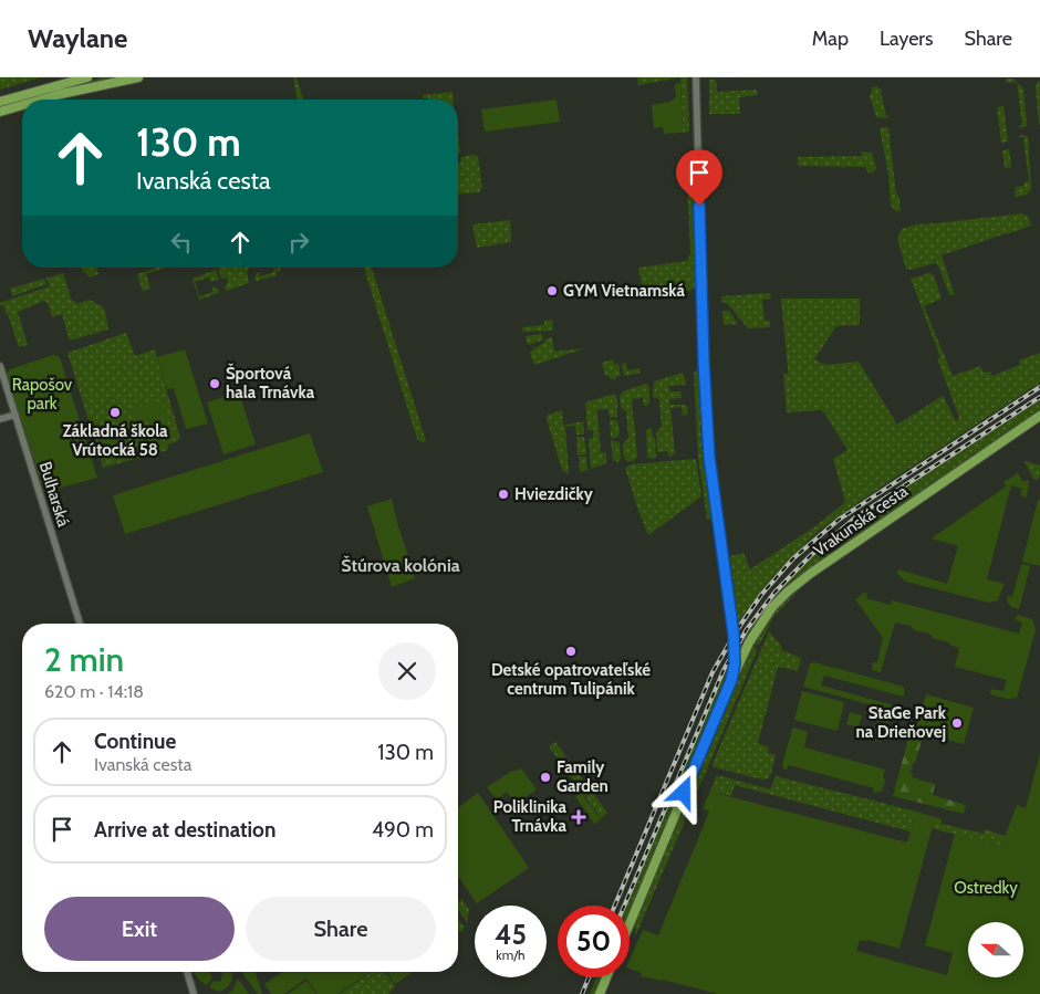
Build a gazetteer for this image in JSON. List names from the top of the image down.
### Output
{
  "streets": {
    "main road": ["Vrakunská cesta"],
    "street": ["Bulharská"]
  },
  "districts": ["Štúrova kolónia"],
  "parks": ["Rapošov park", "Ostredky"],
  "places": {
    "other": [
      "GYM Vietnamská",
      "Športová hala Trnávka",
      "Základná škola Vrútocká 58",
      "Hviezdičky",
      "Detské opatrovateľské centrum Tulipánik",
      "StaGe Park na Drieňovej",
      "Family Garden"
    ],
    "health": ["Poliklinika Trnávka"]
  },
  "north": "left",
  "page": {
    "header": "Waylane",
    "nav": ["Map", "Layers", "Share"],
    "turn": ["130 m", "Ivanská cesta"],
    "heading": ["2 min", "620 m · 14:18"],
    "list": [
      {
        "name": "Continue",
        "note": "Ivanská cesta",
        "value": "130 m"
      },
      {
        "name": "Arrive at destination",
        "value": "490 m"
      }
    ],
    "buttons": ["Exit", "Share"],
    "speed": "45 km/h",
    "limit": "50"
  }
}
